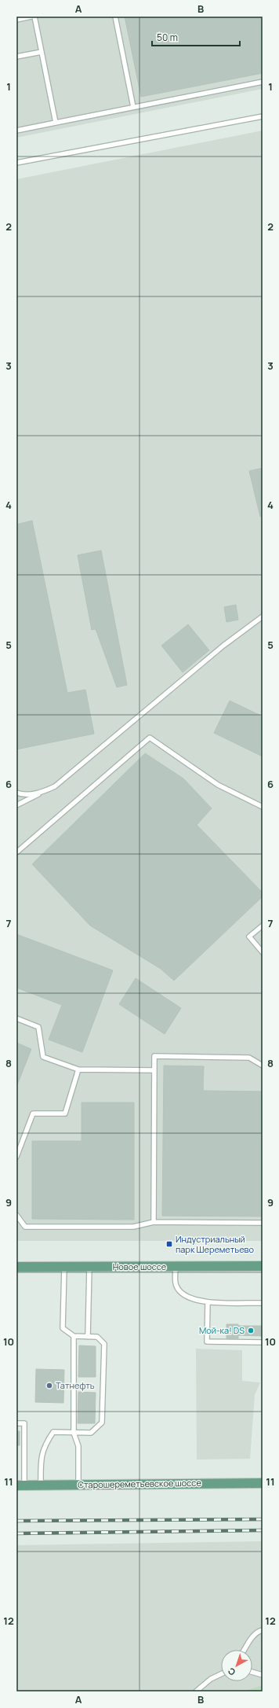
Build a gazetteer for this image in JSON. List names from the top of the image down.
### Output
{
  "streets": {
    "main road": ["Новое шоссе", "Старошереметьевское шоссе"]
  },
  "places": {
    "transit": ["Индустриальный парк Шереметьево"],
    "other": ["Мой-ка! DS", "Татнефть"]
  },
  "scale_bar": "50 m",
  "north": "bottom left",
  "grid": {
    "columns": ["A", "B"],
    "rows": [
      "1",
      "2",
      "3",
      "4",
      "5",
      "6",
      "7",
      "8",
      "9",
      "10",
      "11",
      "12"
    ]
  }
}
